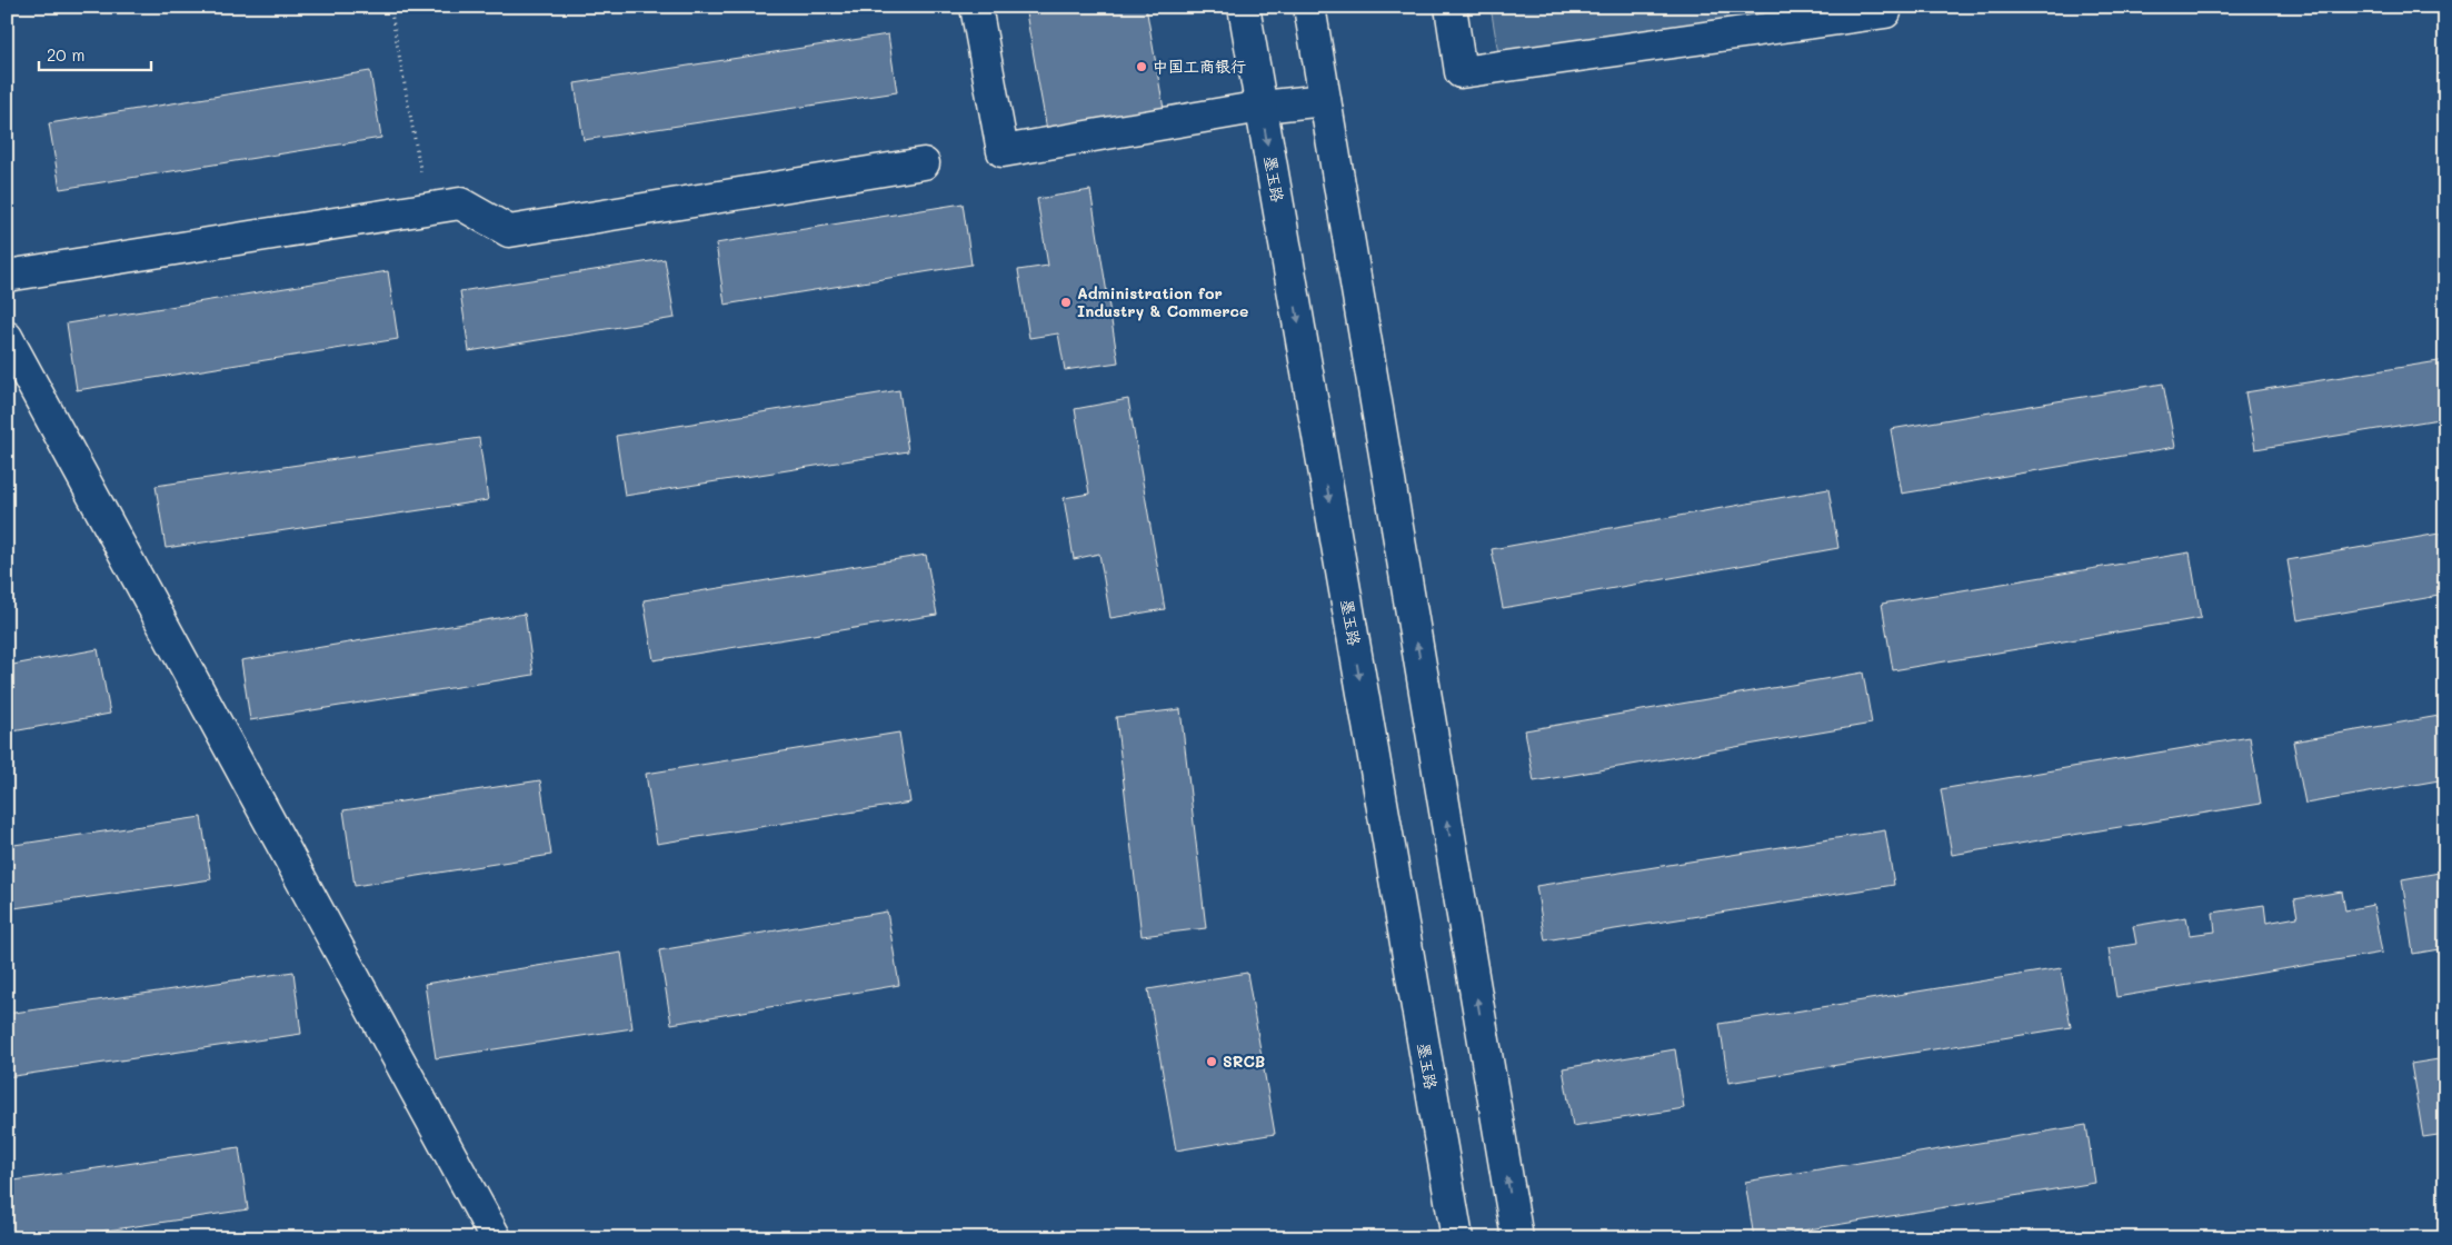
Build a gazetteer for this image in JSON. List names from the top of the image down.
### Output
{
  "streets": {
    "main road": ["墨玉路"]
  },
  "places": ["中国工商银行", "Administration for Industry & Commerce", "SRCB"],
  "scale_bar": "20 m"
}
